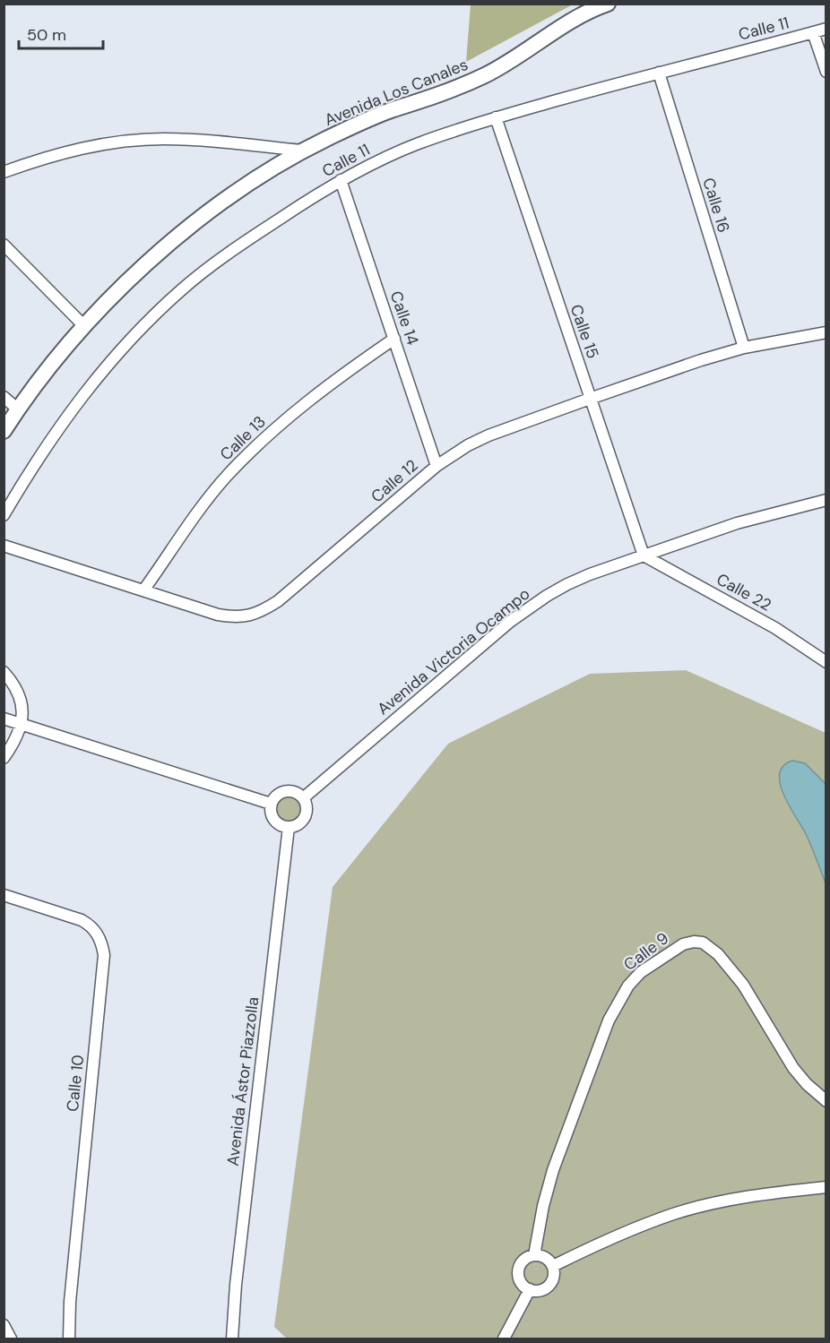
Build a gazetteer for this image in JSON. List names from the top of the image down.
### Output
{
  "streets": {
    "main road": ["Avenida Los Canales"],
    "street": [
      "Calle 11",
      "Calle 16",
      "Calle 14",
      "Calle 15",
      "Calle 13",
      "Calle 12",
      "Calle 22",
      "Avenida Victoria Ocampo",
      "Calle 9",
      "Avenida Ástor Piazzolla",
      "Calle 10"
    ]
  },
  "crossings": [
    ["Calle 11", "Calle 16"],
    ["Calle 11", "Calle 14"],
    ["Calle 11", "Calle 15"],
    ["Calle 16", "Calle 12"],
    ["Calle 14", "Calle 13"],
    ["Calle 14", "Calle 12"],
    ["Calle 15", "Calle 12"],
    ["Calle 15", "Calle 22"],
    ["Calle 15", "Avenida Victoria Ocampo"],
    ["Calle 13", "Calle 12"],
    ["Calle 22", "Avenida Victoria Ocampo"],
    ["Avenida Victoria Ocampo", "Avenida Ástor Piazzolla"]
  ],
  "scale_bar": "50 m"
}
